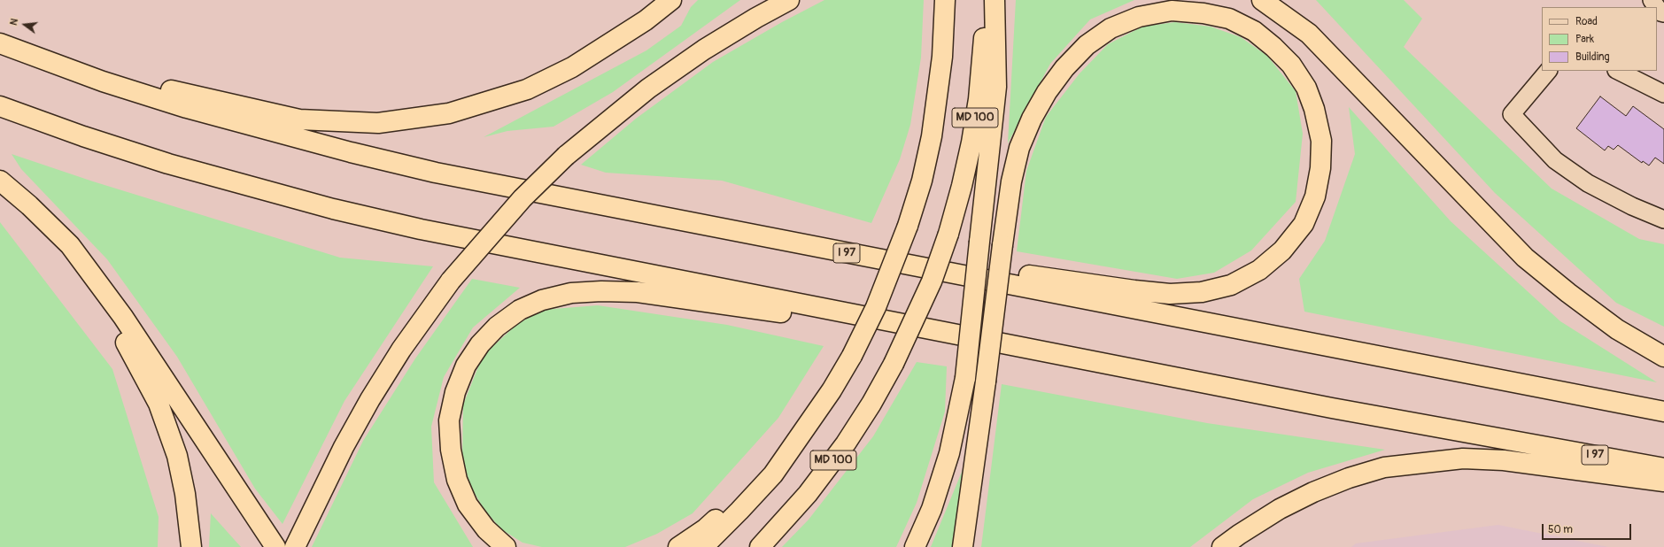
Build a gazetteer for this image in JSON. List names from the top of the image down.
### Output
{
  "streets": {
    "highway": ["MD 100", "I 97"]
  },
  "legend": ["Road", "Park", "Building"],
  "scale_bar": "50 m",
  "north": "left"
}
